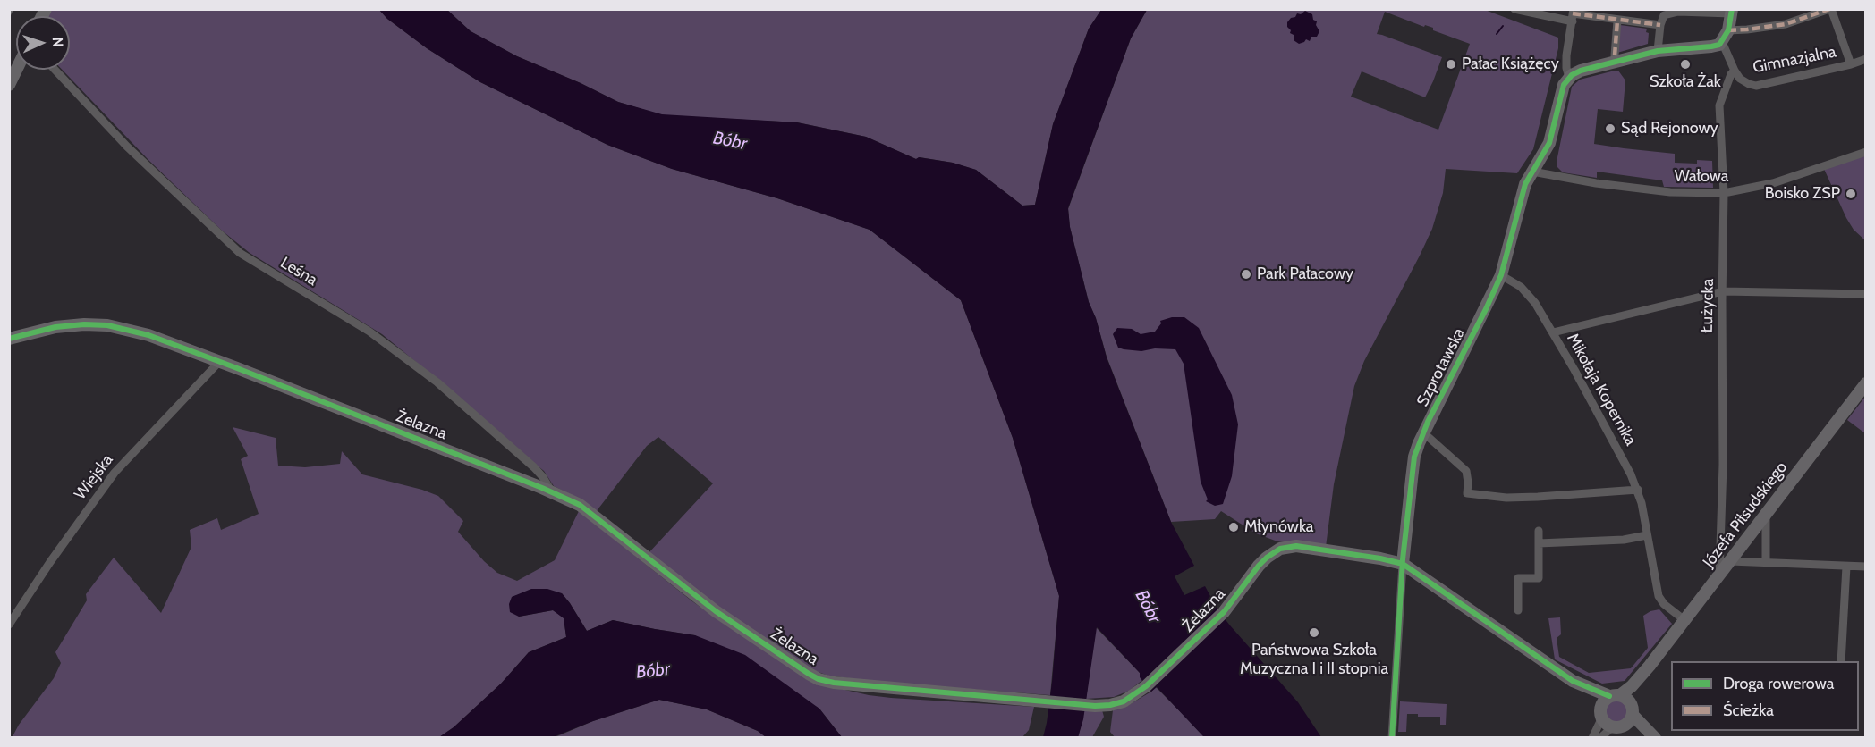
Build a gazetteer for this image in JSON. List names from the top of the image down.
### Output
{
  "streets": {
    "street": [
      "Gimnazjalna",
      "Wałowa",
      "Leśna",
      "Łużycka",
      "Szprotawska",
      "Mikołaja Kopernika",
      "Żelazna",
      "Wiejska",
      "Józefa Piłsudskiego"
    ]
  },
  "crossings": [
    ["Gimnazjalna", "Łużycka"],
    ["Wałowa", "Łużycka"],
    ["Wałowa", "Szprotawska"],
    ["Leśna", "Żelazna"],
    ["Łużycka", "Józefa Piłsudskiego"],
    ["Szprotawska", "Mikołaja Kopernika"],
    ["Szprotawska", "Żelazna"],
    ["Mikołaja Kopernika", "Józefa Piłsudskiego"],
    ["Żelazna", "Wiejska"]
  ],
  "water": ["Bóbr"],
  "places": [
    "Pałac Książęcy",
    "Szkoła Żak",
    "Sąd Rejonowy",
    "Boisko ZSP",
    "Park Pałacowy",
    "Młynówka",
    "Państwowa Szkoła Muzyczna I i II stopnia"
  ],
  "legend": ["Droga rowerowa", "Ścieżka"],
  "north": "right"
}
